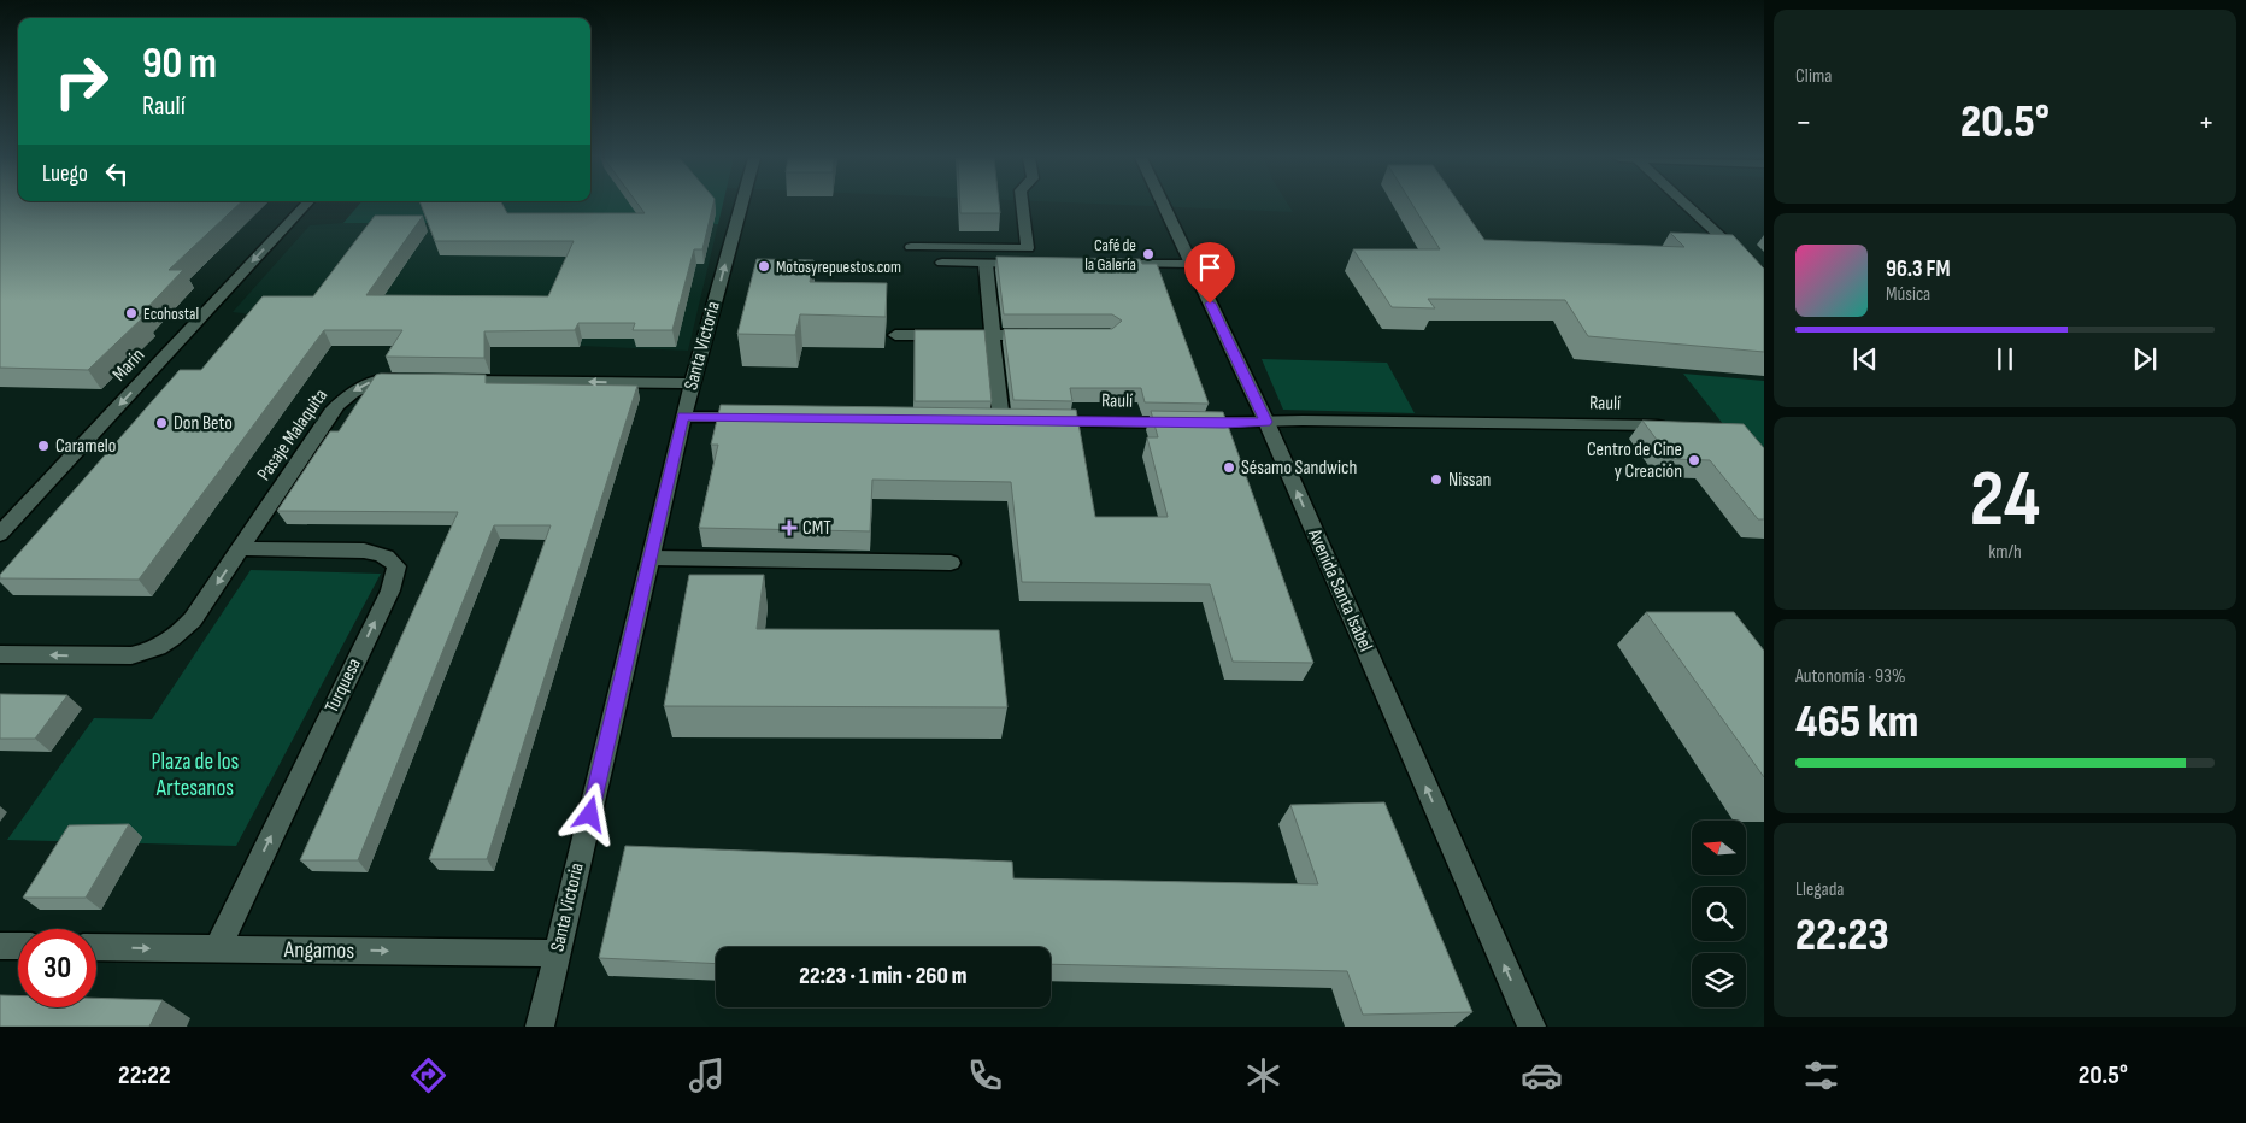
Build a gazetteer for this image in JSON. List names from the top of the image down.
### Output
{
  "streets": {
    "street": [
      "Santa Victoria",
      "Marín",
      "Raulí",
      "Pasaje Malaquita",
      "Avenida Santa Isabel",
      "Turquesa",
      "Angamos"
    ]
  },
  "crossings": [
    ["Santa Victoria", "Angamos"],
    ["Raulí", "Avenida Santa Isabel"],
    ["Pasaje Malaquita", "Turquesa"],
    ["Turquesa", "Angamos"]
  ],
  "one_way": [
    "Marín",
    "Pasaje Malaquita",
    "Avenida Santa Isabel",
    "Angamos"
  ],
  "parks": ["Plaza de los Artesanos"],
  "places": {
    "other": [
      "Café de la Galería",
      "Motosyrepuestos.com",
      "Ecohostal",
      "Don Beto",
      "Caramelo",
      "Centro de Cine y Creación",
      "Sésamo Sandwich",
      "Nissan"
    ],
    "health": ["CMT"]
  },
  "north": "left",
  "page": {
    "tile": [
      "Clima",
      ["24", "km/h"],
      ["Autonomía · 93%", "465 km"],
      ["Llegada", "22:23"]
    ],
    "turn": ["90 m", "Raulí"],
    "heat": ["−", "20.5°", "+"],
    "then": "Luego",
    "song": ["96.3 FM", "Música"],
    "limit": "30",
    "trip": "22:23 · 1 min · 260 m",
    "tabs": ["22:22", "20.5°"]
  }
}
